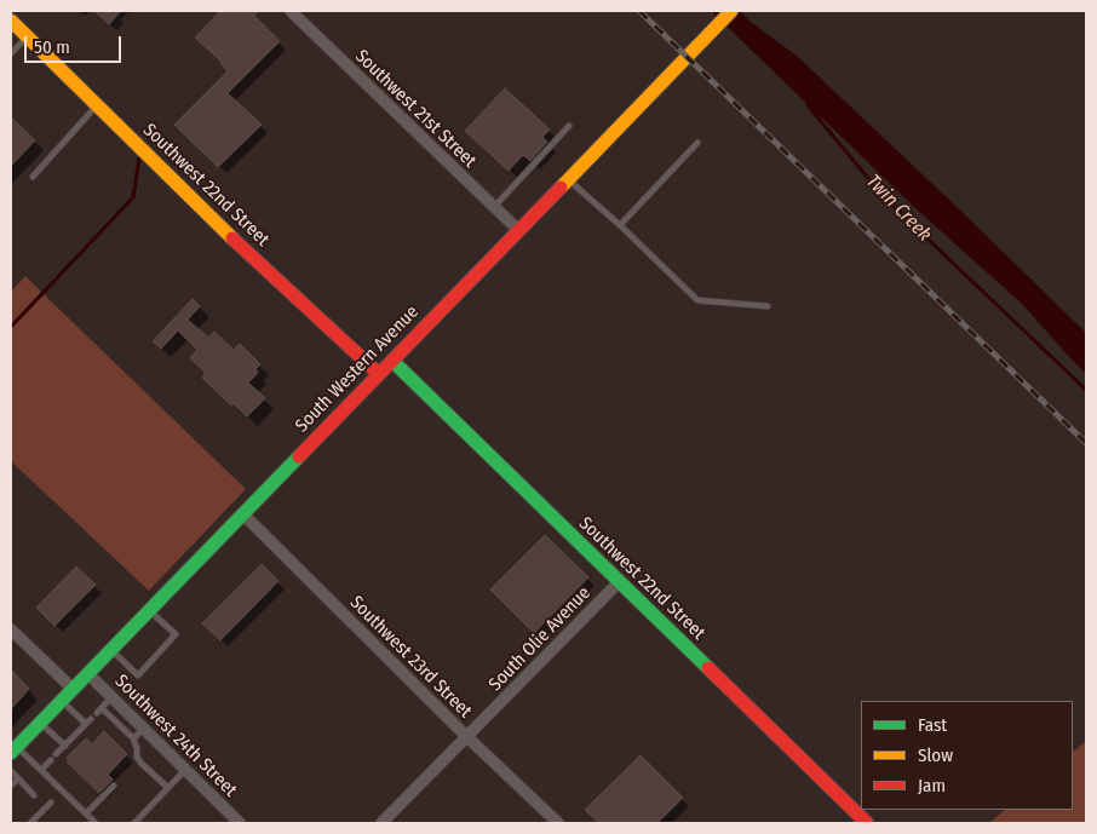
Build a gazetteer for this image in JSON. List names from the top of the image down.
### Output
{
  "streets": {
    "street": [
      "Southwest 21st Street",
      "Southwest 22nd Street",
      "South Western Avenue",
      "South Olie Avenue",
      "Southwest 23rd Street",
      "Southwest 24th Street"
    ]
  },
  "crossings": [
    ["Southwest 21st Street", "South Western Avenue"],
    ["Southwest 22nd Street", "South Western Avenue"],
    ["Southwest 22nd Street", "South Olie Avenue"],
    ["South Western Avenue", "Southwest 23rd Street"],
    ["South Western Avenue", "Southwest 24th Street"],
    ["South Olie Avenue", "Southwest 23rd Street"]
  ],
  "water": ["Twin Creek"],
  "legend": ["Fast", "Slow", "Jam"],
  "scale_bar": "50 m"
}
